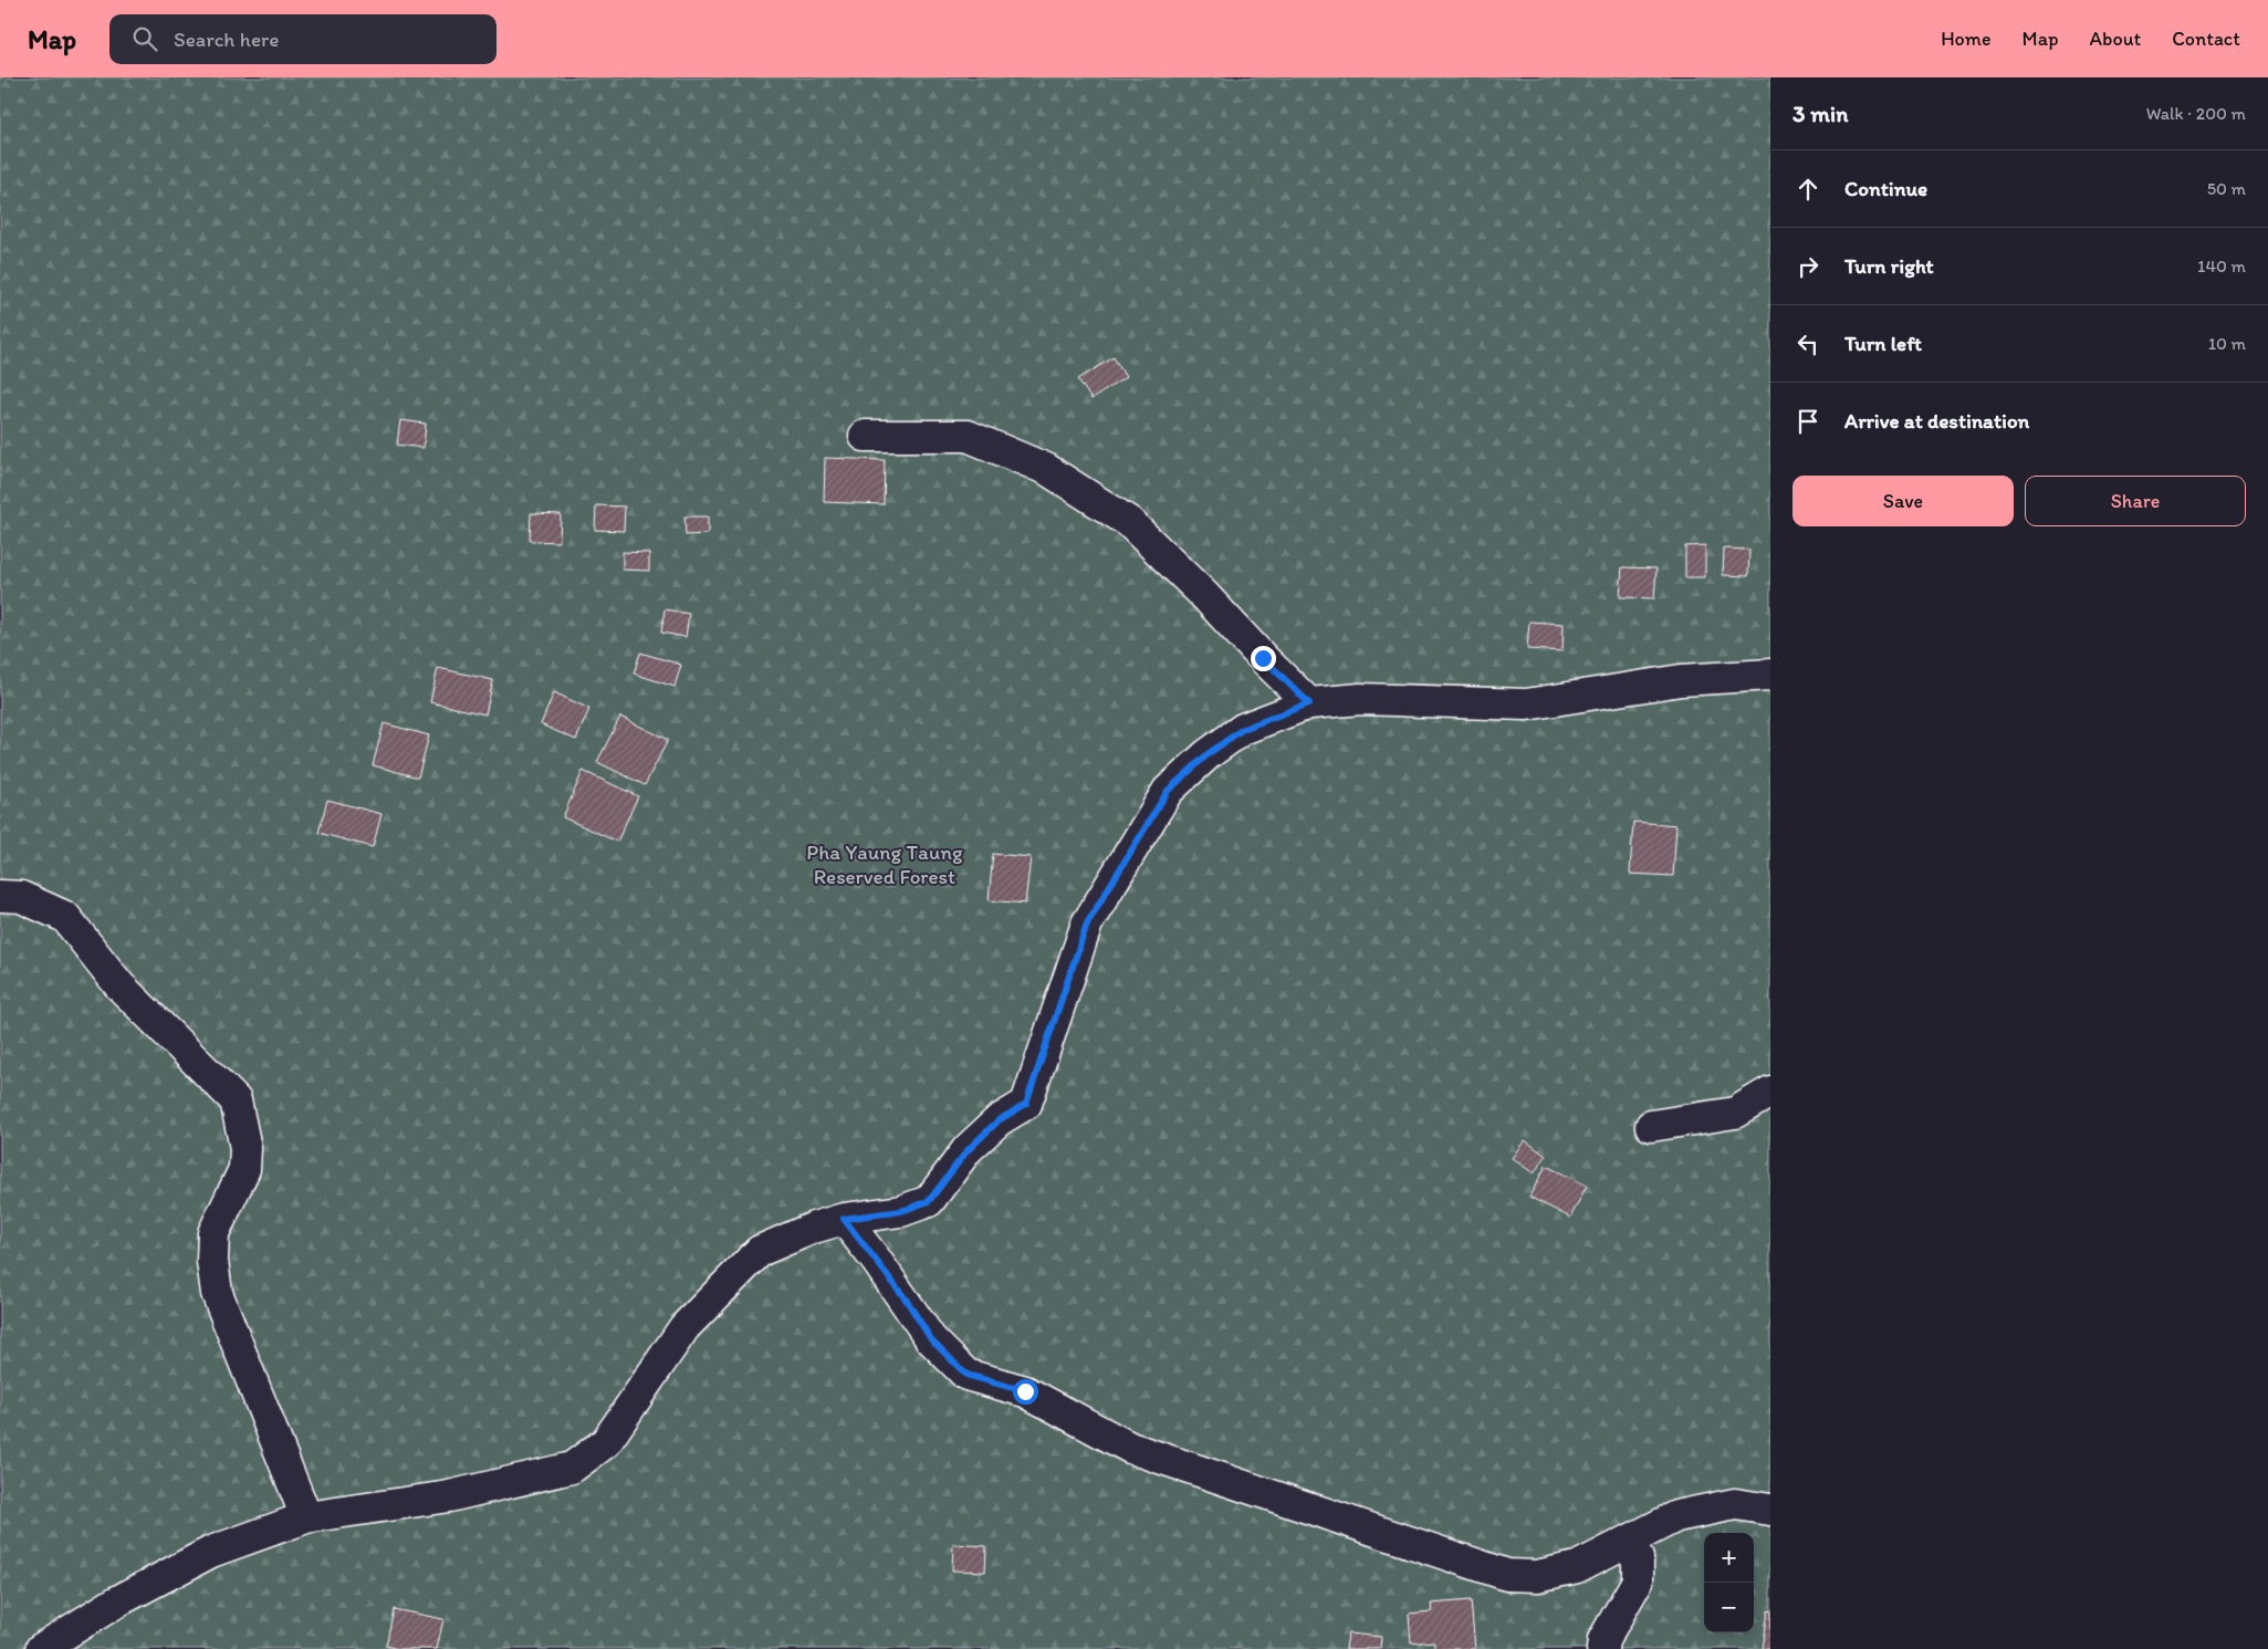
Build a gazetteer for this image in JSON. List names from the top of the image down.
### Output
{
  "parks": ["Pha Yaung Taung Reserved Forest"],
  "page": {
    "header": "Map",
    "search": "Search here",
    "nav": [
      "Home",
      "Map",
      "About",
      "Contact"
    ],
    "heading": ["3 min", "Walk · 200 m"],
    "list": [
      ["Continue", "50 m"],
      ["Turn right", "140 m"],
      ["Turn left", "10 m"],
      "Arrive at destination"
    ],
    "buttons": ["Save", "Share"],
    "map_buttons": ["+", "−"]
  }
}
